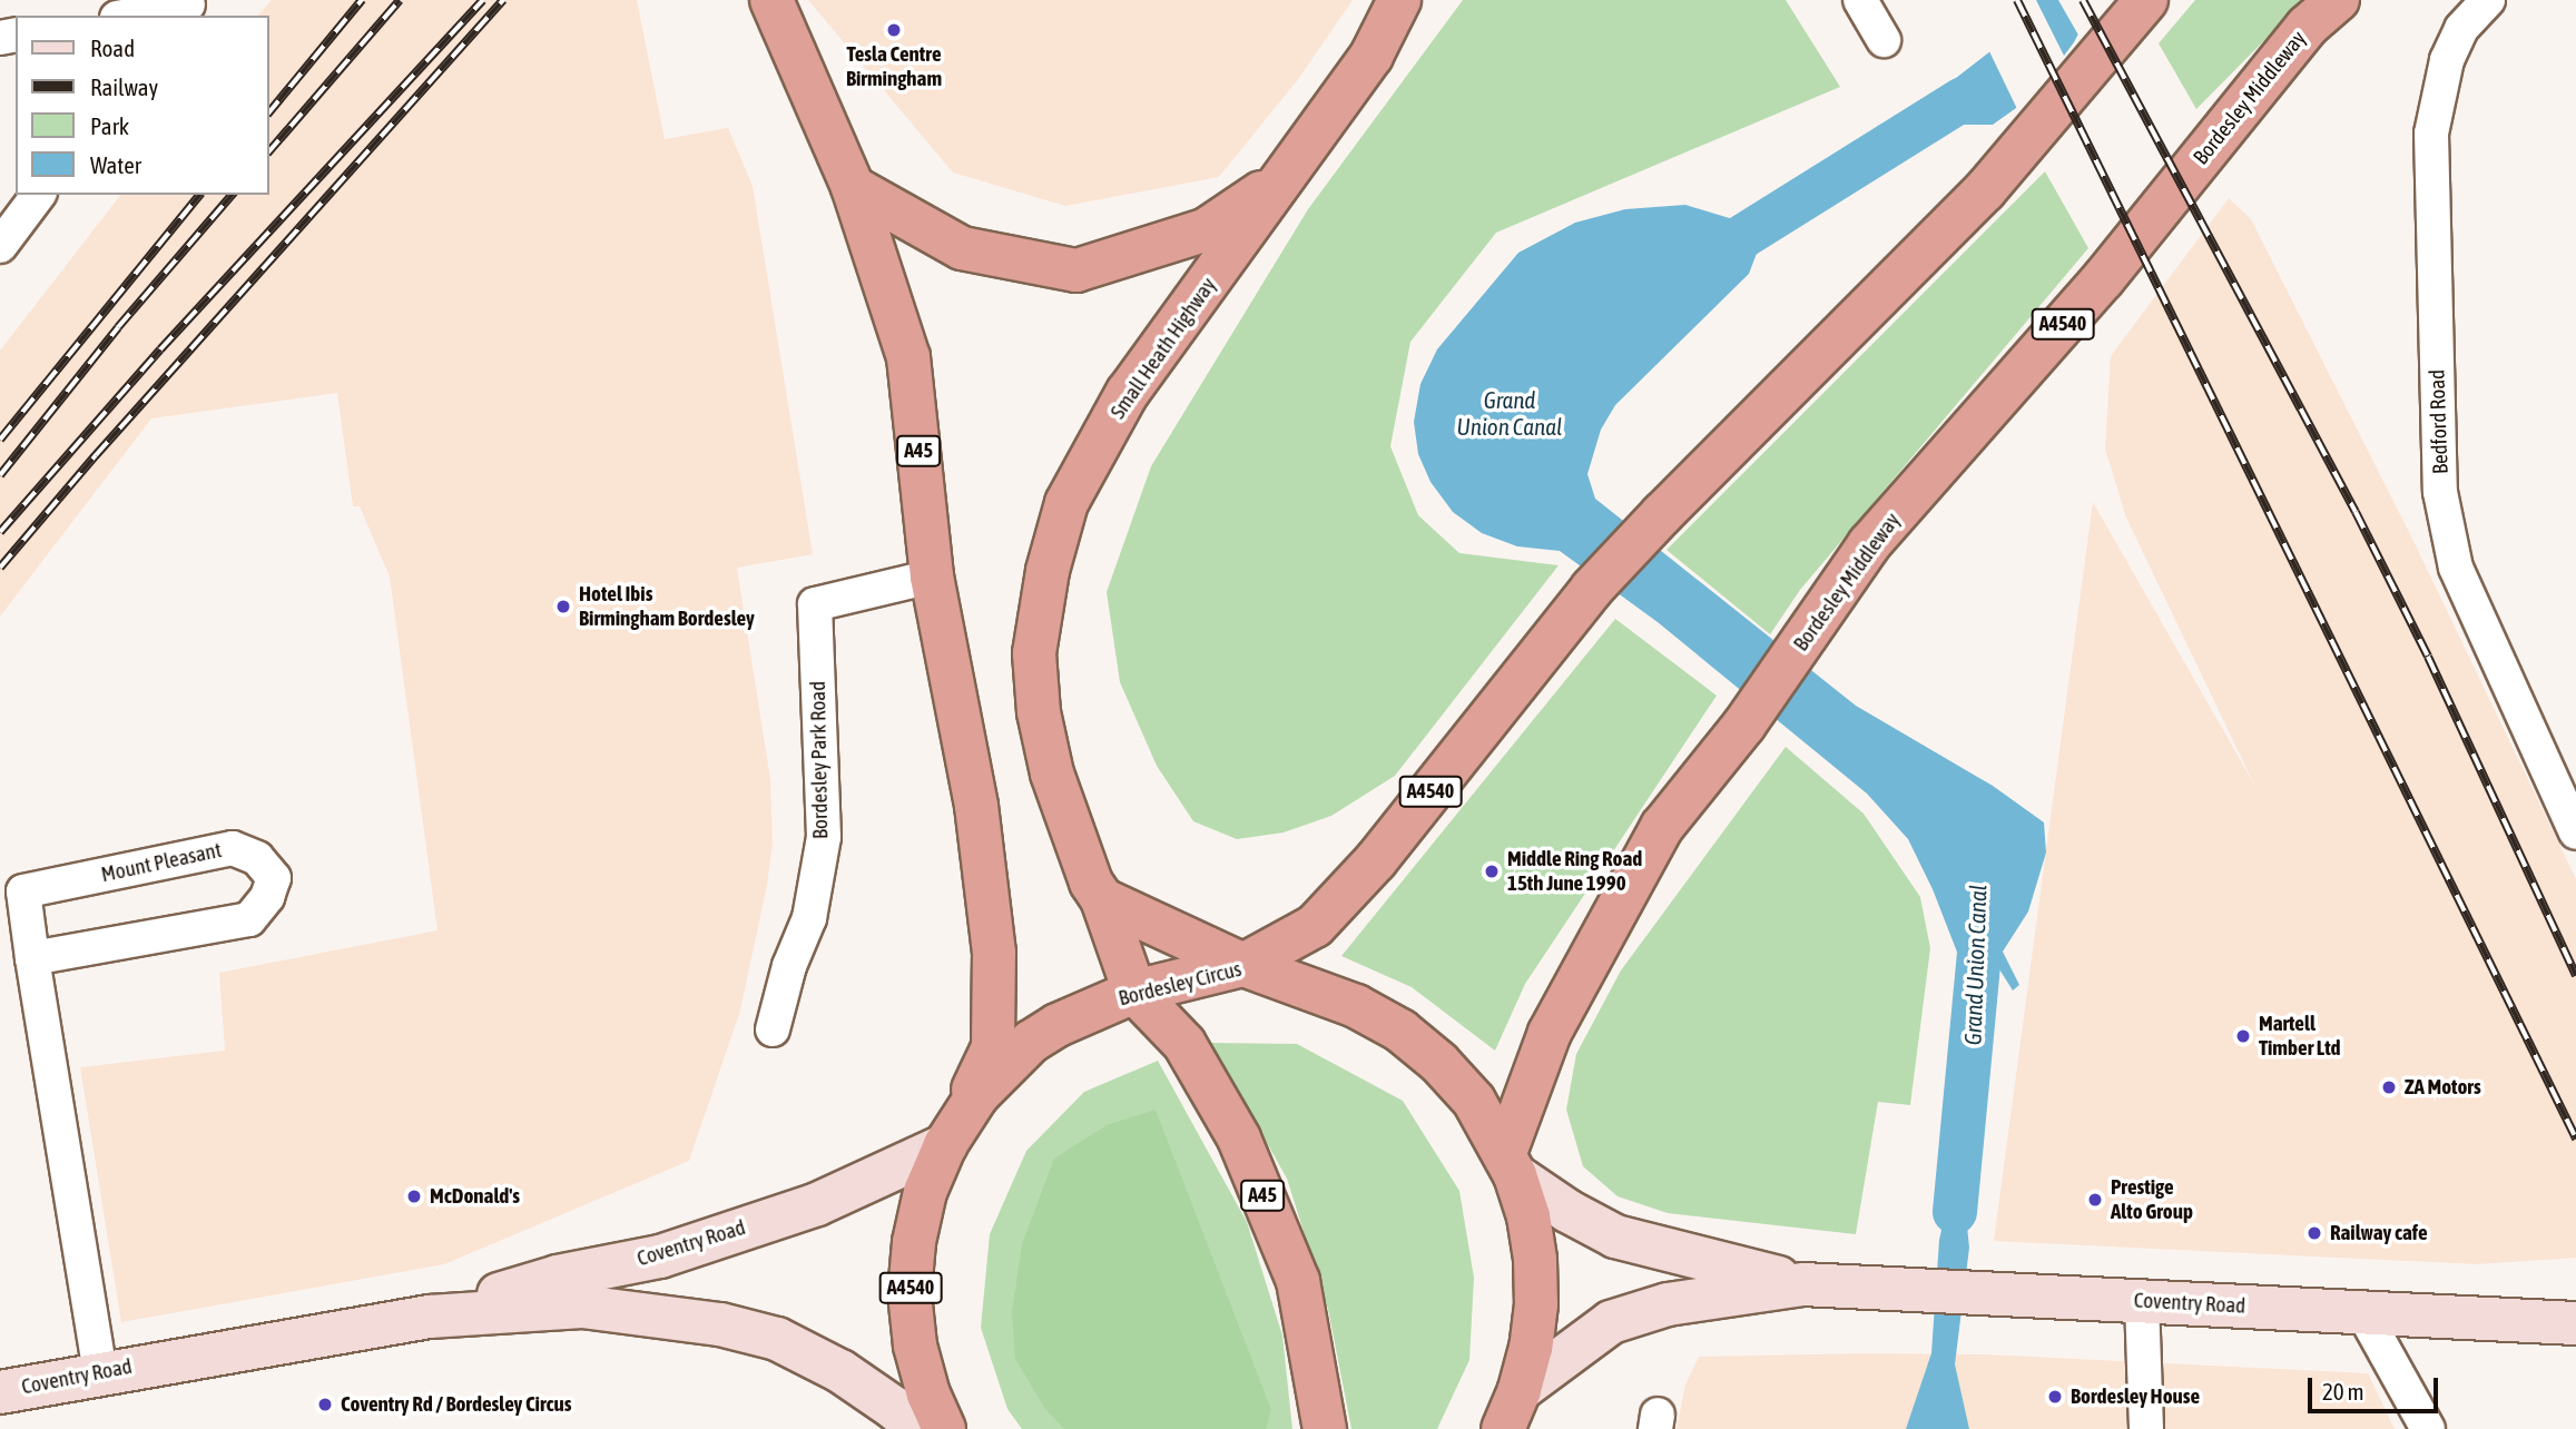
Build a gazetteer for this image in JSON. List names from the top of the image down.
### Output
{
  "streets": {
    "highway": [
      "Bordesley Middleway",
      "A4540",
      "Small Heath Highway",
      "A45",
      "Bordesley Circus"
    ],
    "main road": ["Coventry Road"],
    "street": ["Bedford Road", "Bordesley Park Road", "Mount Pleasant"]
  },
  "crossings": [
    ["Bordesley Middleway", "Bordesley Circus"],
    ["Bordesley Middleway", "Coventry Road"],
    ["A4540", "Bordesley Circus"],
    ["Small Heath Highway", "A45"],
    ["A45", "Bordesley Park Road"],
    ["A45", "Bordesley Circus"],
    ["A45", "Coventry Road"],
    ["Mount Pleasant", "Coventry Road"],
    ["Bordesley Circus", "Coventry Road"]
  ],
  "water": ["Grand Union Canal"],
  "places": [
    "Tesla Centre Birmingham",
    "Hotel Ibis Birmingham Bordesley",
    "Middle Ring Road 15th June 1990",
    "Martell Timber Ltd",
    "ZA Motors",
    "McDonald's",
    "Prestige Alto Group",
    "Railway cafe",
    "Bordesley House",
    "Coventry Rd / Bordesley Circus"
  ],
  "legend": [
    "Road",
    "Railway",
    "Park",
    "Water"
  ],
  "scale_bar": "20 m"
}
